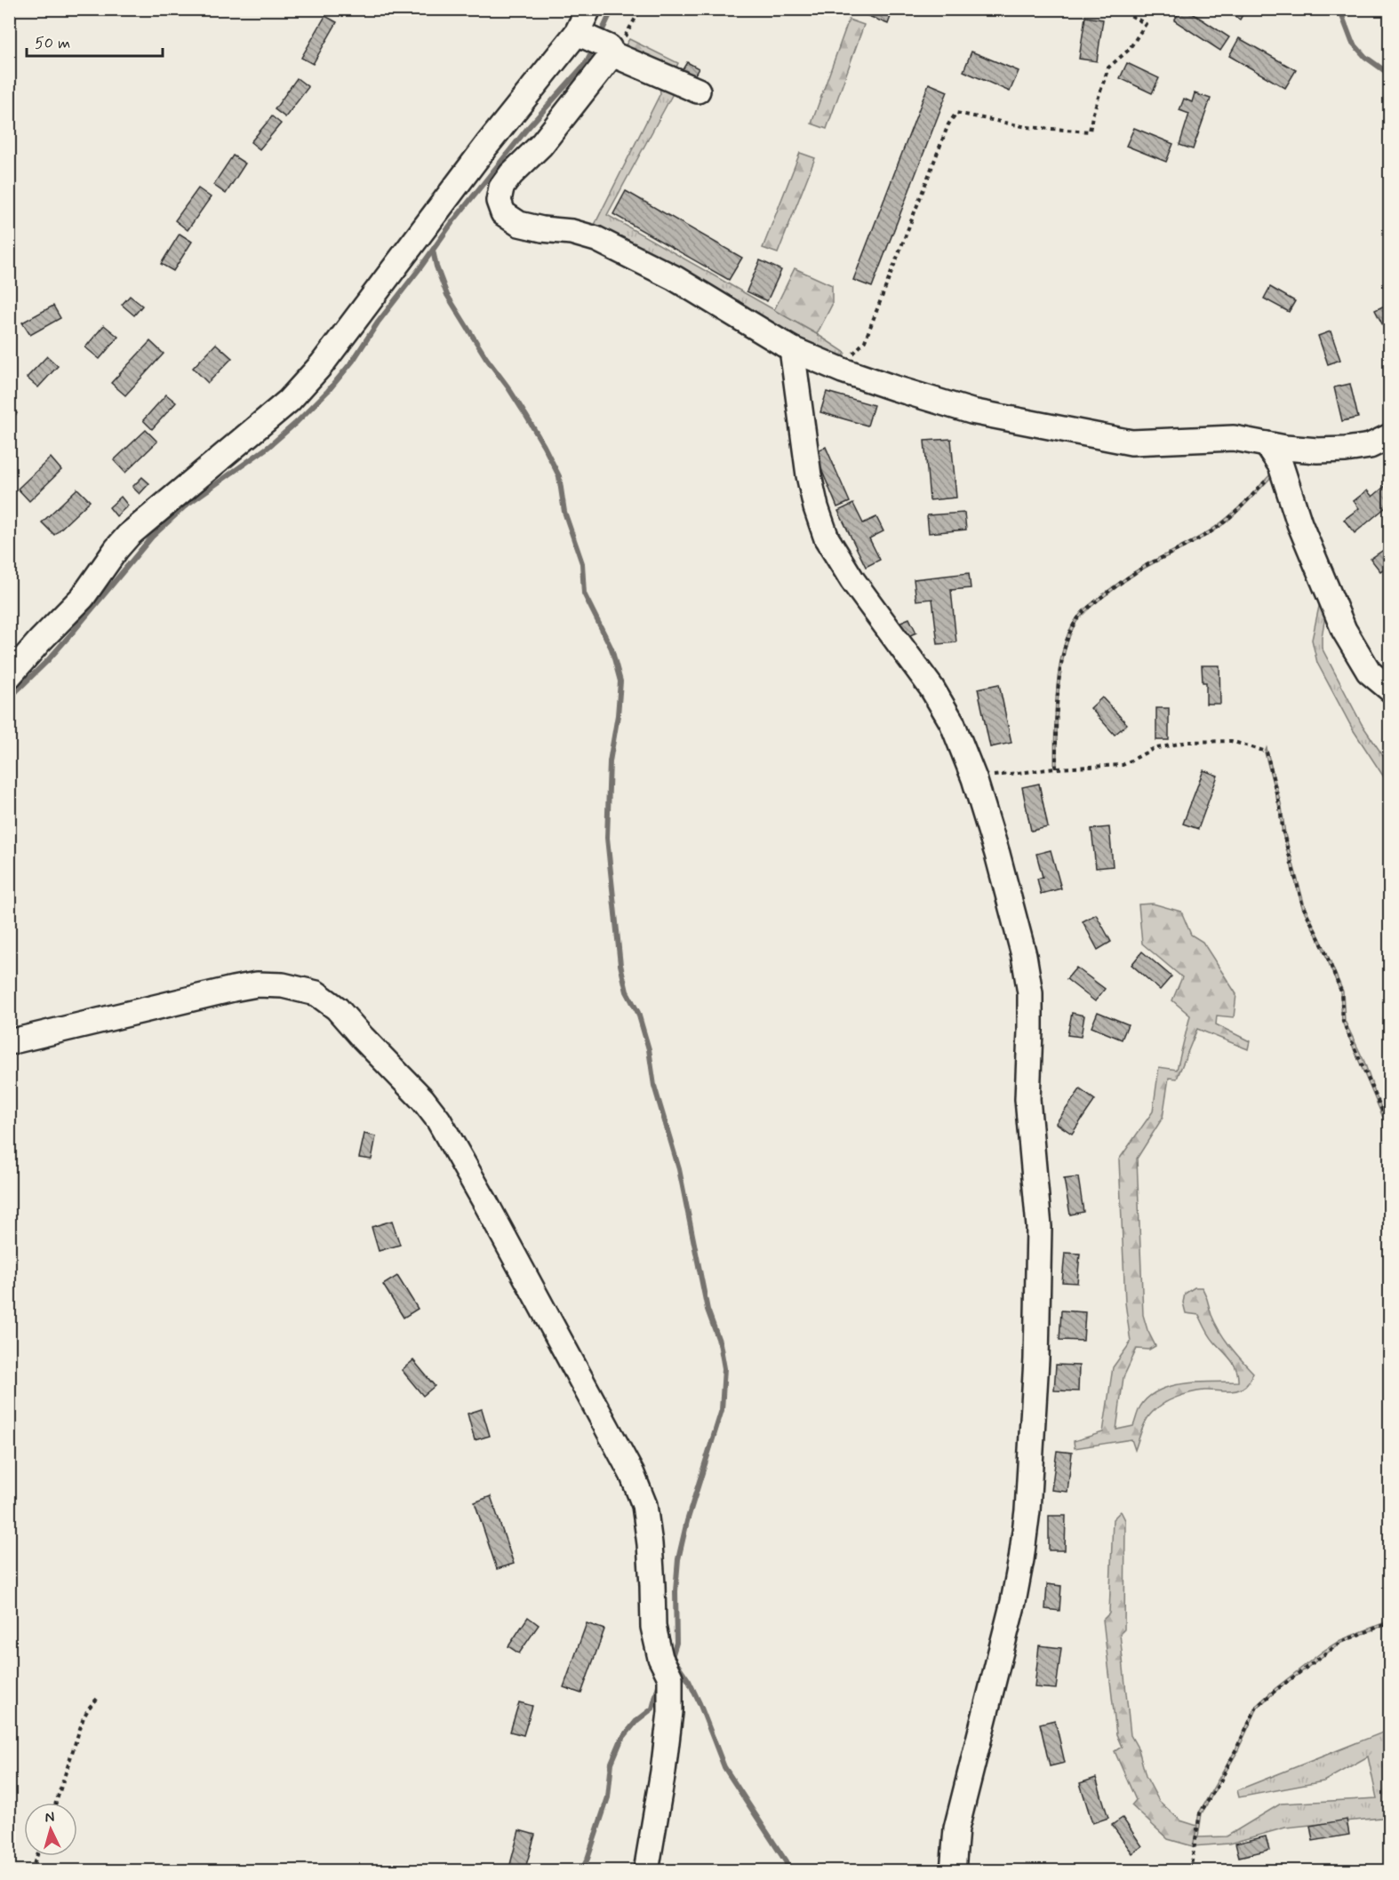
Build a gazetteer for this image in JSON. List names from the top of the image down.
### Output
{
  "scale_bar": "50 m",
  "north": "top"
}
